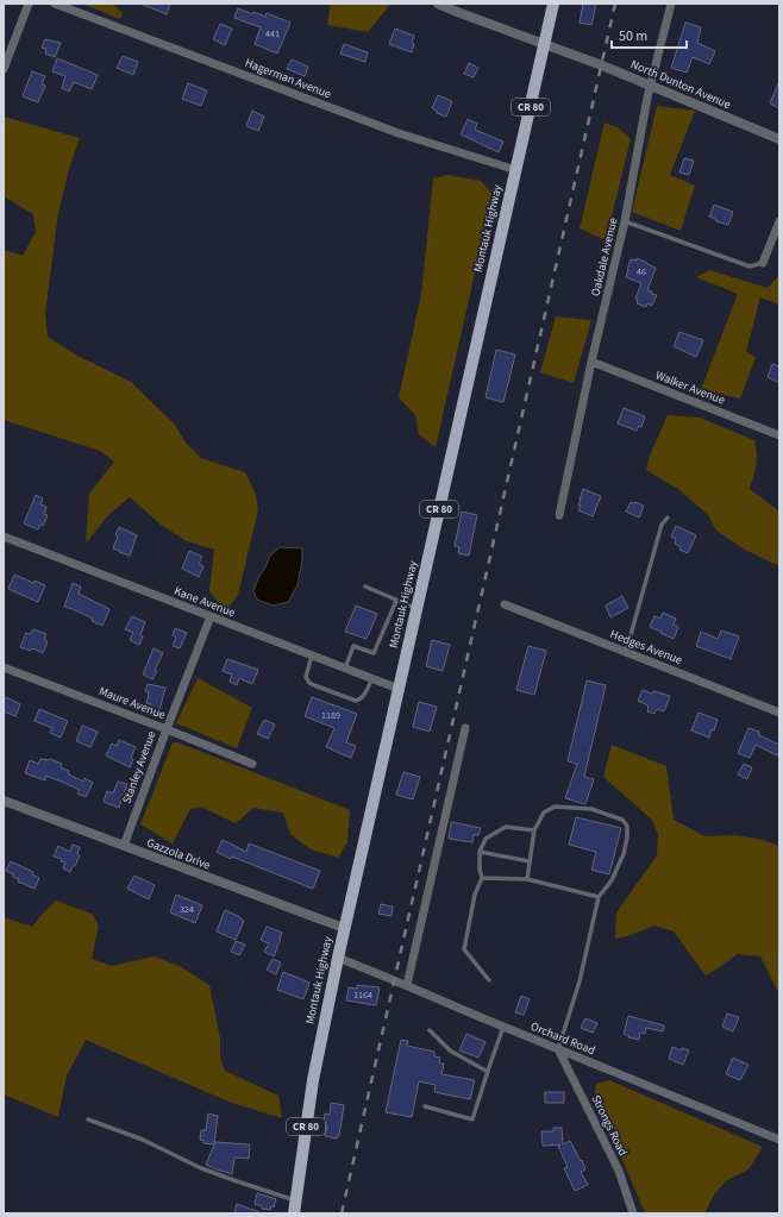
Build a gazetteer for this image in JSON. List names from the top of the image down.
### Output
{
  "streets": {
    "main road": ["CR 80", "Montauk Highway"],
    "street": [
      "Hagerman Avenue",
      "North Dunton Avenue",
      "Oakdale Avenue",
      "Walker Avenue",
      "Kane Avenue",
      "Hedges Avenue",
      "Maure Avenue",
      "Stanley Avenue",
      "Gazzola Drive",
      "Orchard Road",
      "Strongs Road"
    ]
  },
  "crossings": [
    ["Hagerman Avenue", "Montauk Highway"],
    ["North Dunton Avenue", "Montauk Highway"],
    ["North Dunton Avenue", "Oakdale Avenue"],
    ["Montauk Highway", "Kane Avenue"],
    ["Montauk Highway", "Gazzola Drive"],
    ["Montauk Highway", "Orchard Road"],
    ["Oakdale Avenue", "Walker Avenue"],
    ["Kane Avenue", "Stanley Avenue"],
    ["Maure Avenue", "Stanley Avenue"],
    ["Stanley Avenue", "Gazzola Drive"],
    ["Orchard Road", "Strongs Road"]
  ],
  "house_numbers": [
    "441",
    "46",
    "1189",
    "324",
    "1164"
  ],
  "scale_bar": "50 m"
}
